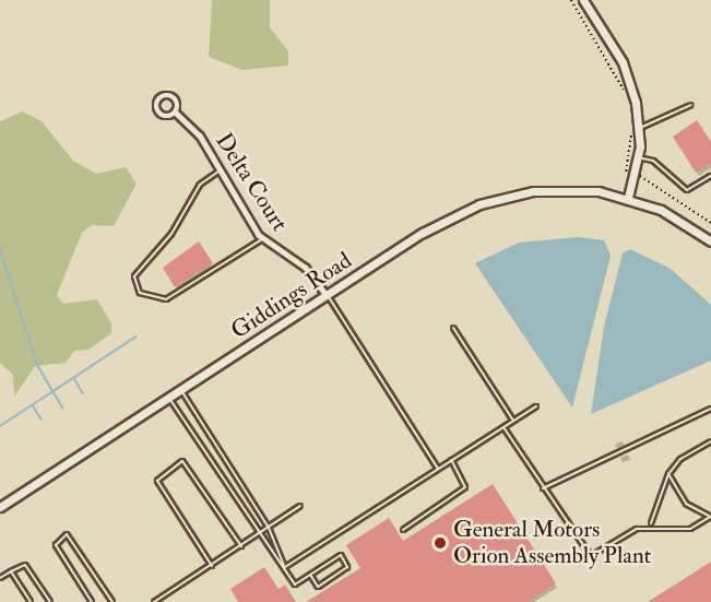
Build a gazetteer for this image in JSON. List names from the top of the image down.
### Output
{
  "streets": {
    "main road": ["Giddings Road"],
    "street": ["Delta Court"]
  },
  "crossings": [
    ["Delta Court", "Giddings Road"]
  ],
  "places": ["General Motors Orion Assembly Plant"]
}
